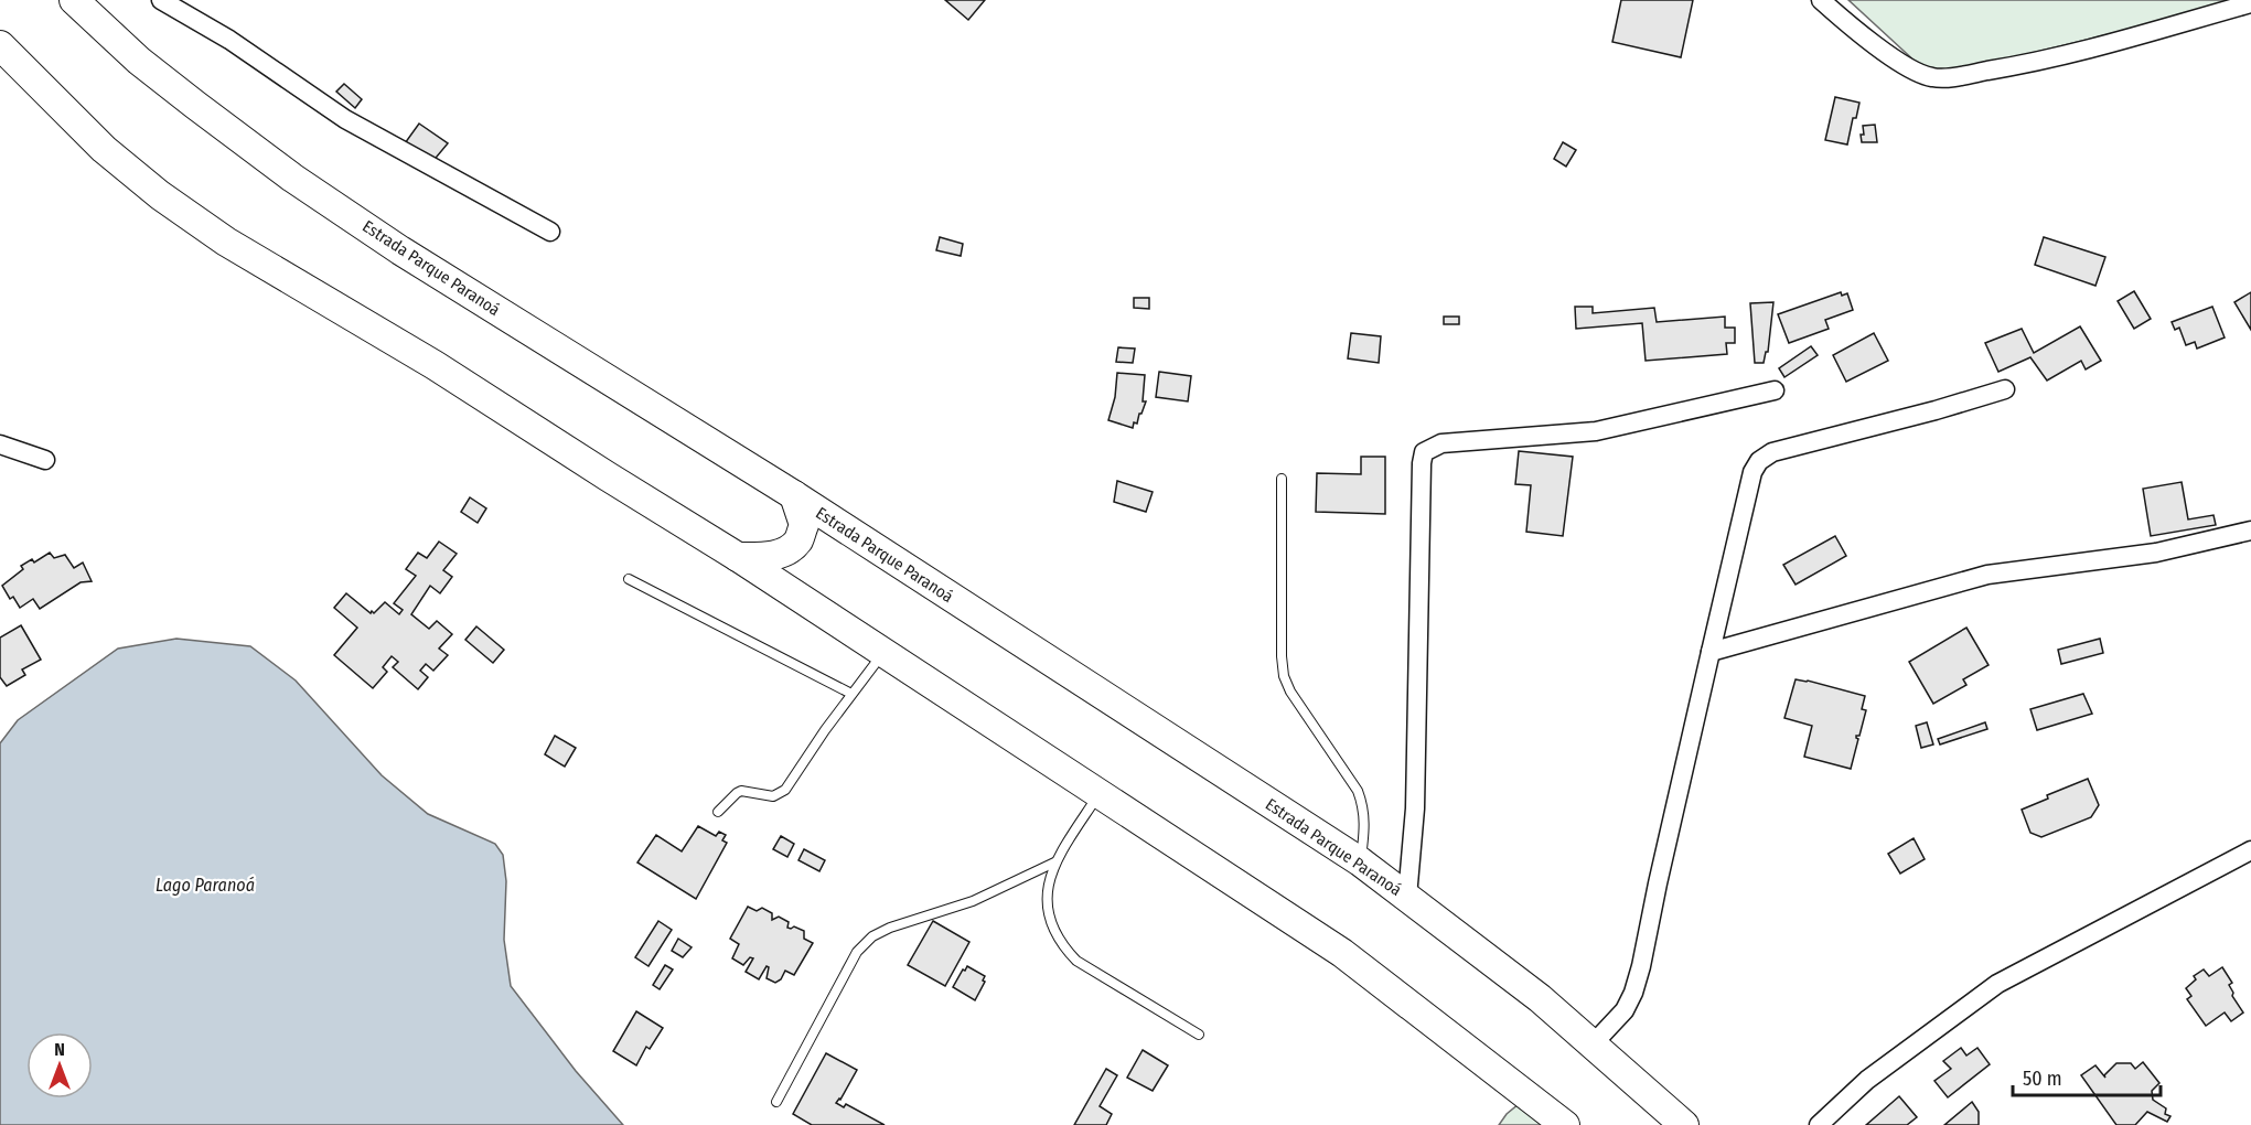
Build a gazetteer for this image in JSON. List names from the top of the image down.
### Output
{
  "streets": {
    "main road": ["Estrada Parque Paranoá"]
  },
  "water": ["Lago Paranoá"],
  "scale_bar": "50 m",
  "north": "top"
}
